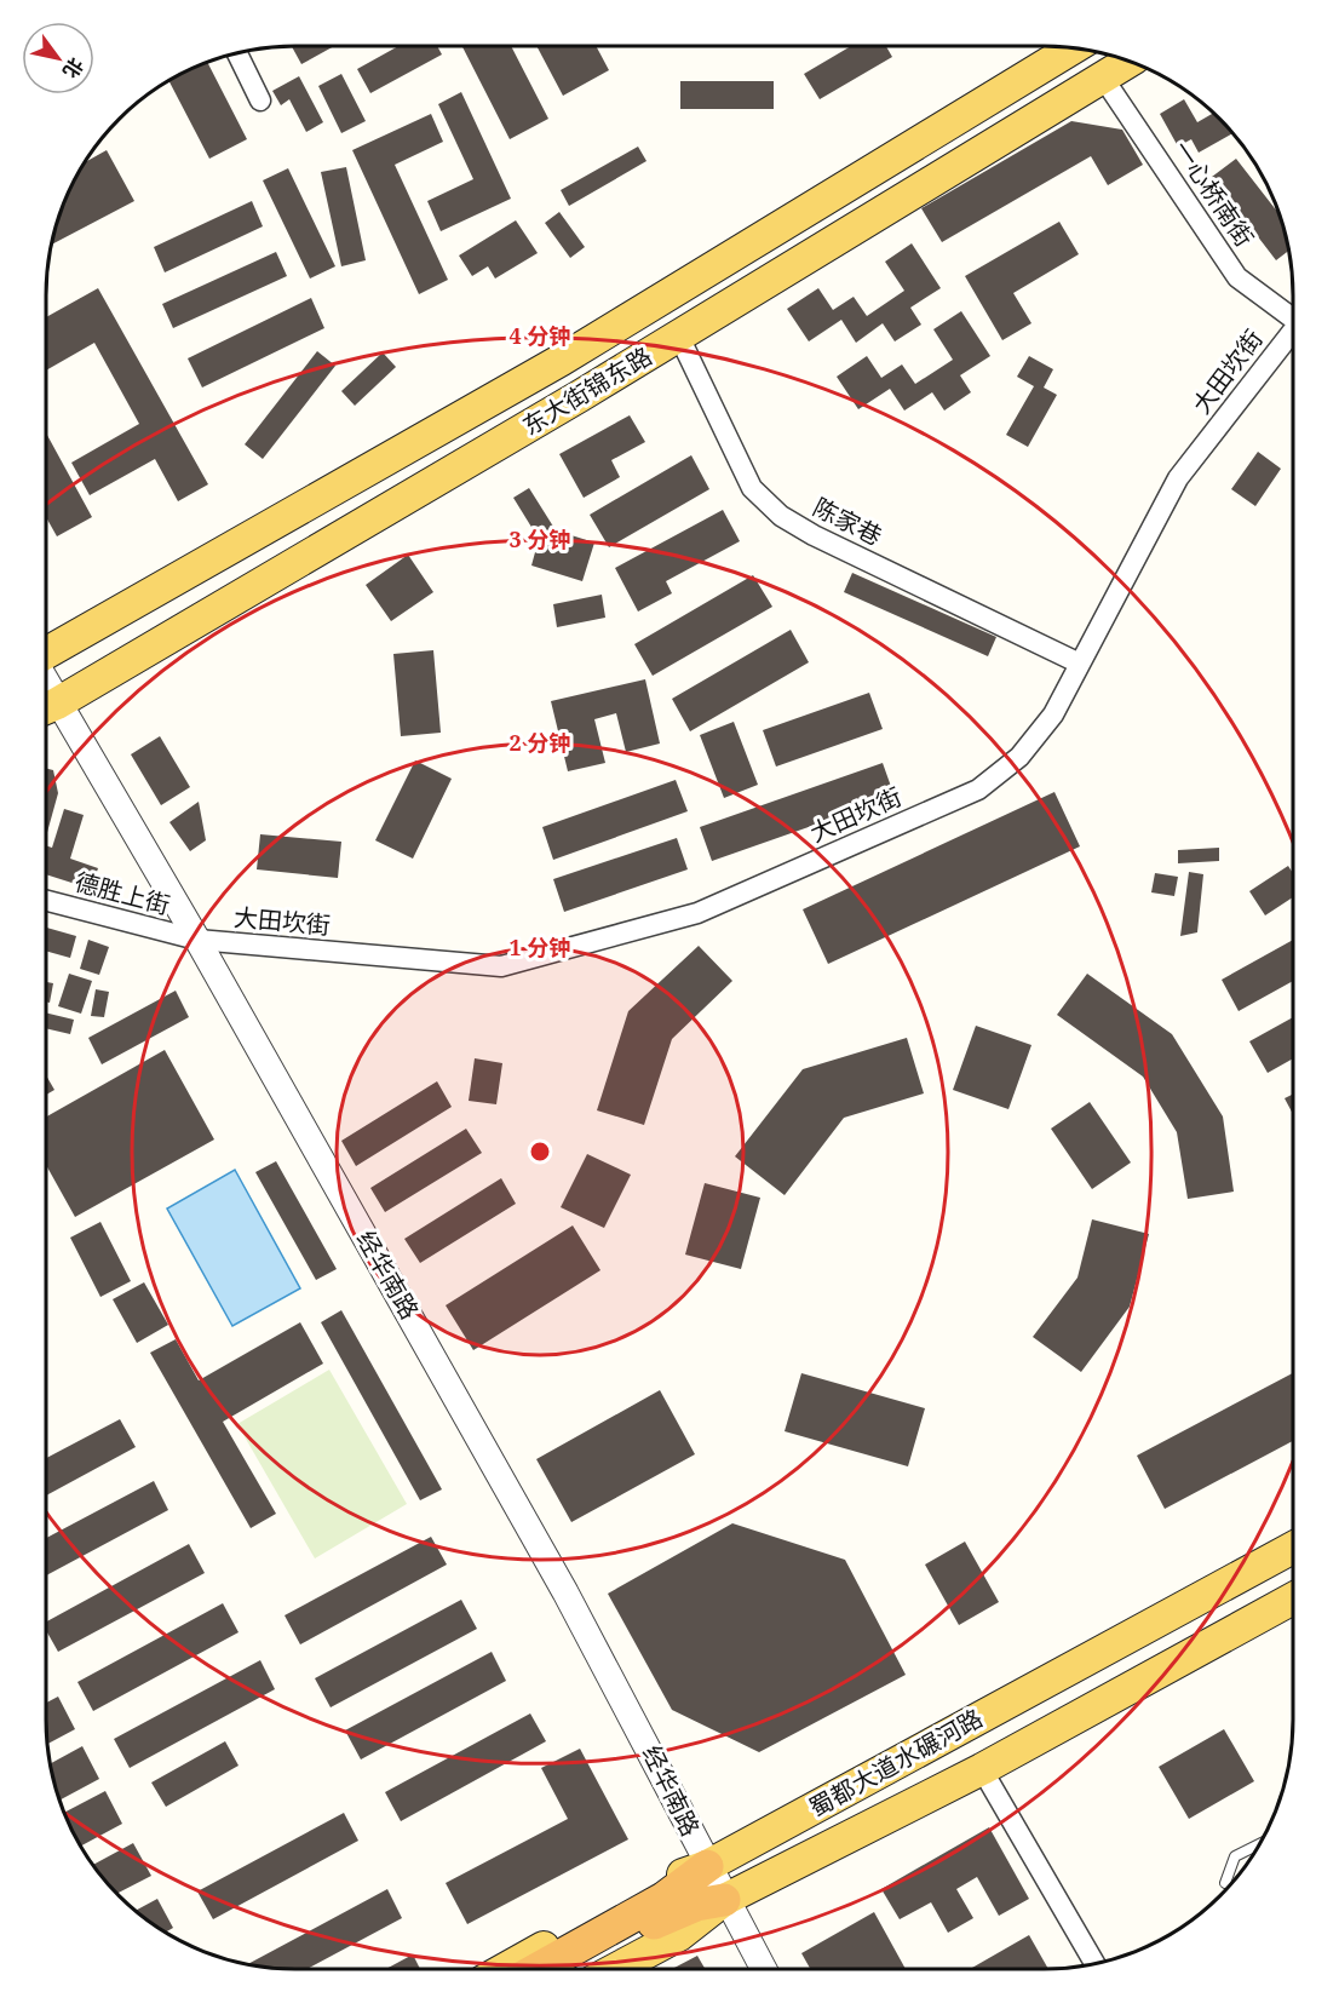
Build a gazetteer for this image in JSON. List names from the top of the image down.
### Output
{
  "streets": {
    "main road": ["东大街锦东路", "蜀都大道水碾河路"],
    "street": [
      "一心桥南街",
      "大田坎街",
      "陈家巷",
      "德胜上街",
      "经华南路"
    ]
  },
  "crossings": [
    ["一心桥南街", "东大街锦东路"],
    ["大田坎街", "陈家巷"],
    ["大田坎街", "德胜上街"],
    ["大田坎街", "经华南路"],
    ["东大街锦东路", "陈家巷"],
    ["东大街锦东路", "经华南路"],
    ["德胜上街", "经华南路"],
    ["经华南路", "蜀都大道水碾河路"]
  ],
  "north": "bottom right",
  "rings": [
    "4 分钟",
    "3 分钟",
    "2 分钟",
    "1 分钟"
  ]
}
